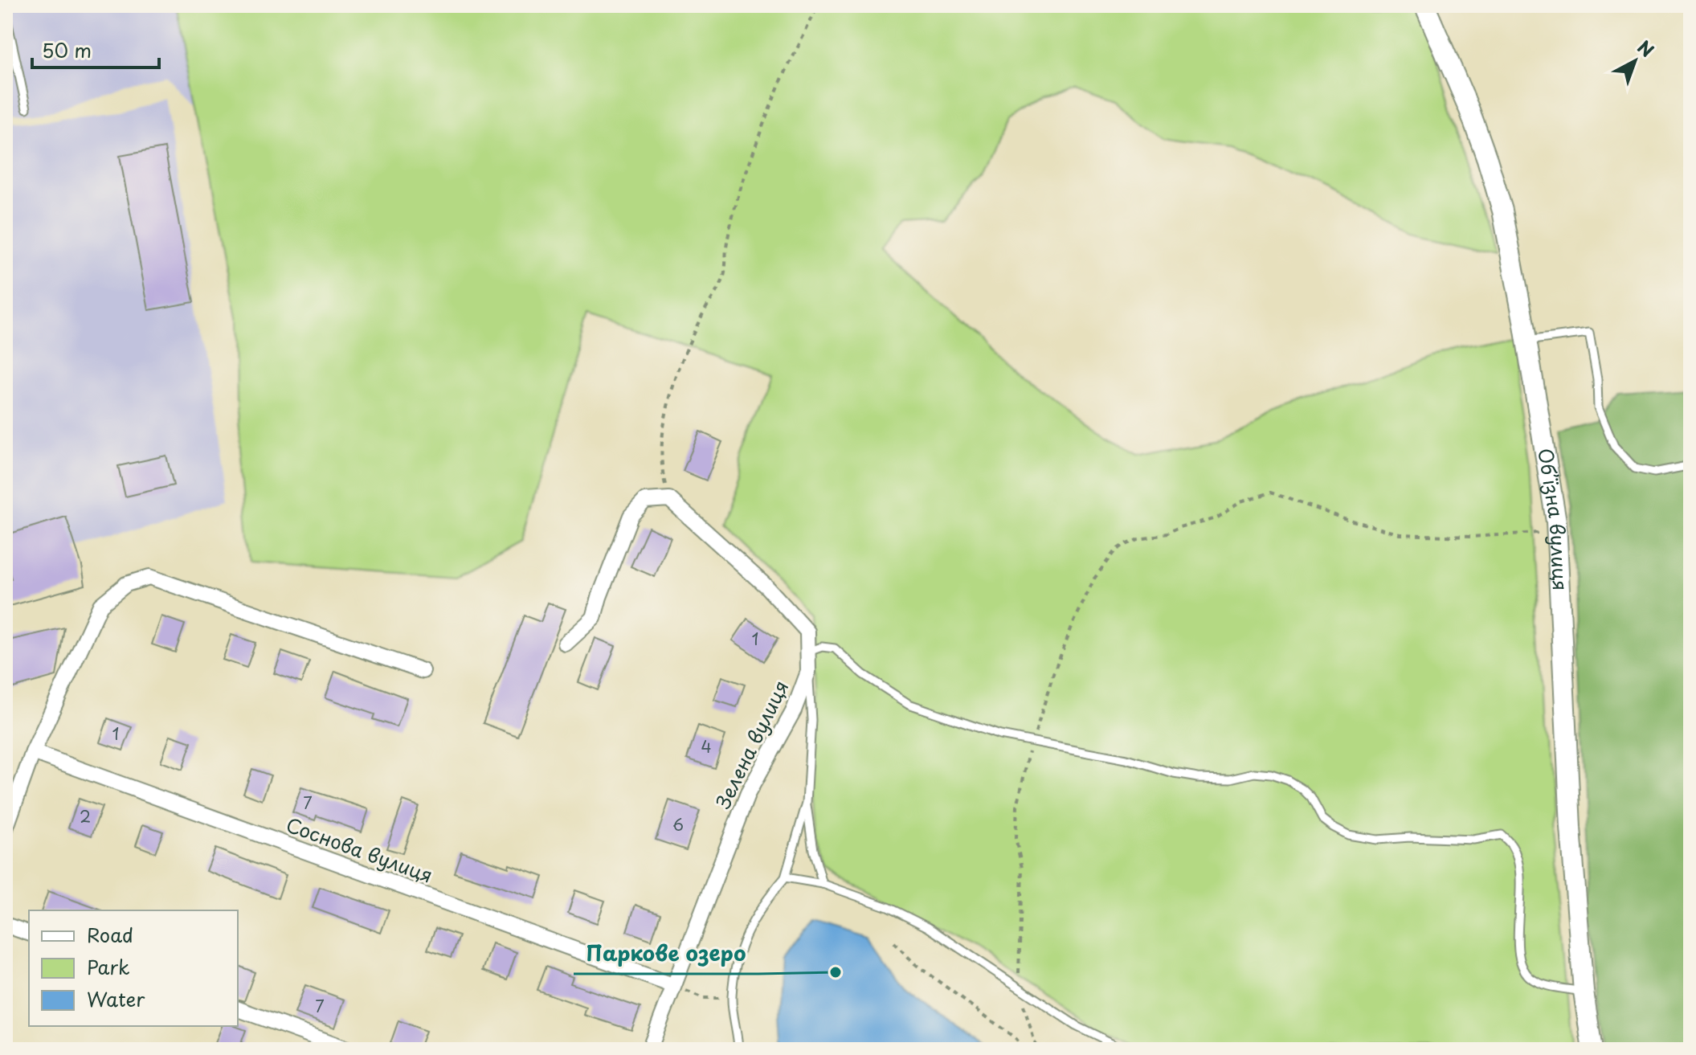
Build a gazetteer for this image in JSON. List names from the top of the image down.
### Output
{
  "streets": {
    "main road": ["Об’їзна вулиця"],
    "street": ["Зелена вулиця", "Соснова вулиця"]
  },
  "crossings": [
    ["Зелена вулиця", "Соснова вулиця"]
  ],
  "places": ["Паркове озеро"],
  "house_numbers": [
    "1",
    "1",
    "4",
    "7",
    "2",
    "6",
    "7"
  ],
  "legend": ["Road", "Park", "Water"],
  "scale_bar": "50 m",
  "north": "top right"
}
